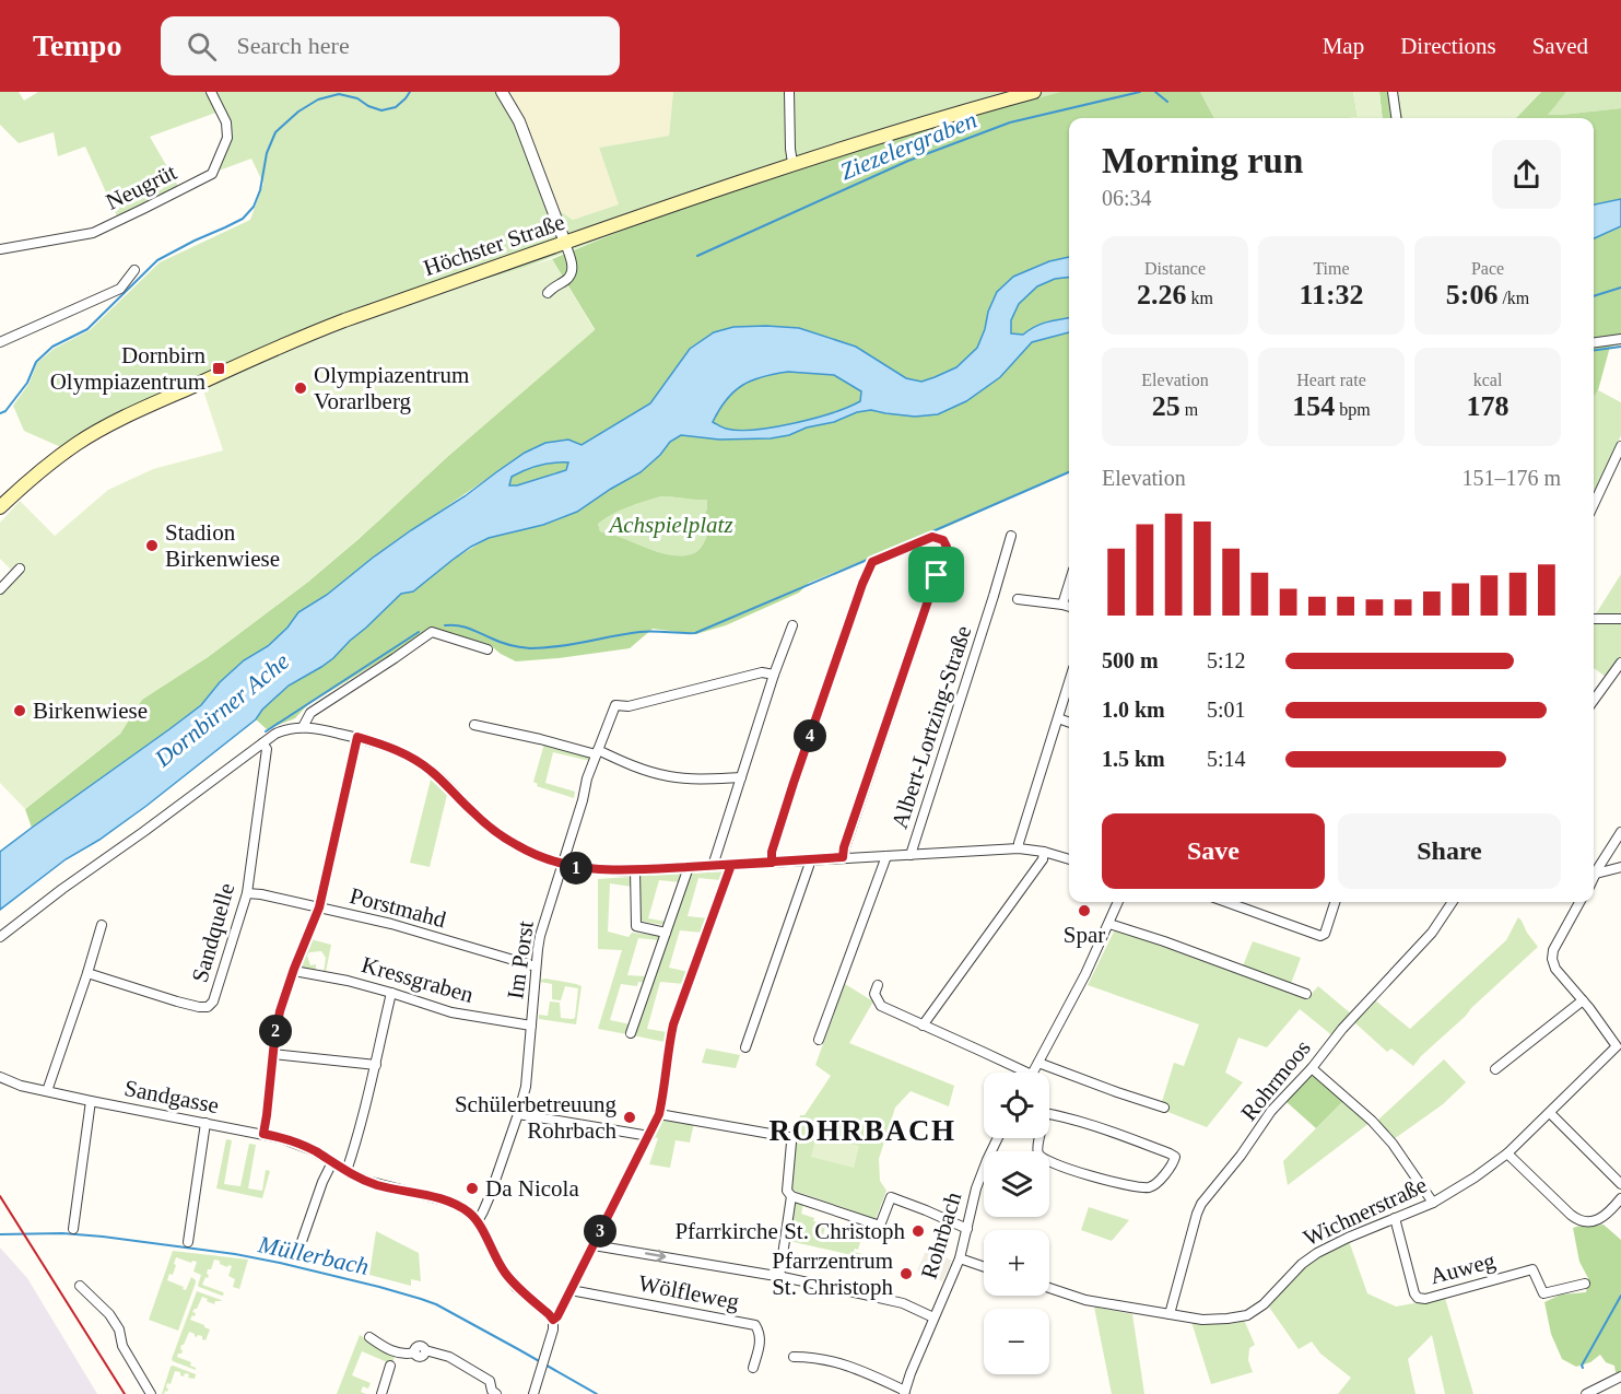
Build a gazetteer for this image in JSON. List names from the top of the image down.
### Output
{
  "streets": {
    "main road": ["Höchster Straße"],
    "street": [
      "Neugrüt",
      "Albert-Lortzing-Straße",
      "Porstmahd",
      "Sandquelle",
      "Im Porst",
      "Kressgraben",
      "Rohrmoos",
      "Sandgasse",
      "Wichnerstraße",
      "Rohrbach",
      "Auweg",
      "Wölfleweg"
    ]
  },
  "crossings": [
    ["Porstmahd", "Sandquelle"],
    ["Porstmahd", "Im Porst"],
    ["Im Porst", "Kressgraben"],
    ["Im Porst", "Sandgasse"],
    ["Rohrmoos", "Wichnerstraße"],
    ["Wichnerstraße", "Auweg"]
  ],
  "districts": ["ROHRBACH"],
  "water": ["Ziezelergraben", "Dornbirner Ache", "Müllerbach"],
  "parks": ["Achspielplatz"],
  "places": {
    "transit": ["Dornbirn Olympiazentrum"],
    "other": [
      "Olympiazentrum Vorarlberg",
      "Stadion Birkenwiese",
      "Birkenwiese",
      "Spar",
      "Schülerbetreuung Rohrbach",
      "Da Nicola",
      "Pfarrkirche St. Christoph",
      "Pfarrzentrum St. Christoph"
    ]
  },
  "page": {
    "header": "Tempo",
    "search": "Search here",
    "nav": ["Map", "Directions", "Saved"],
    "heading": ["Morning run", "06:34"],
    "stats": [
      ["Distance", "2.26 km"],
      ["Time", "11:32"],
      ["Pace", "5:06 /km"],
      ["Elevation", "25 m"],
      ["Heart rate", "154 bpm"],
      ["kcal", "178"]
    ],
    "chart": ["Elevation", "151–176 m"],
    "list": [
      {
        "name": "500 m",
        "note": "5:12"
      },
      {
        "name": "1.0 km",
        "note": "5:01"
      },
      {
        "name": "1.5 km",
        "note": "5:14"
      }
    ],
    "pins": [
      "4",
      "1",
      "2",
      "3"
    ],
    "buttons": ["Save", "Share"],
    "map_buttons": ["+", "−"]
  }
}
